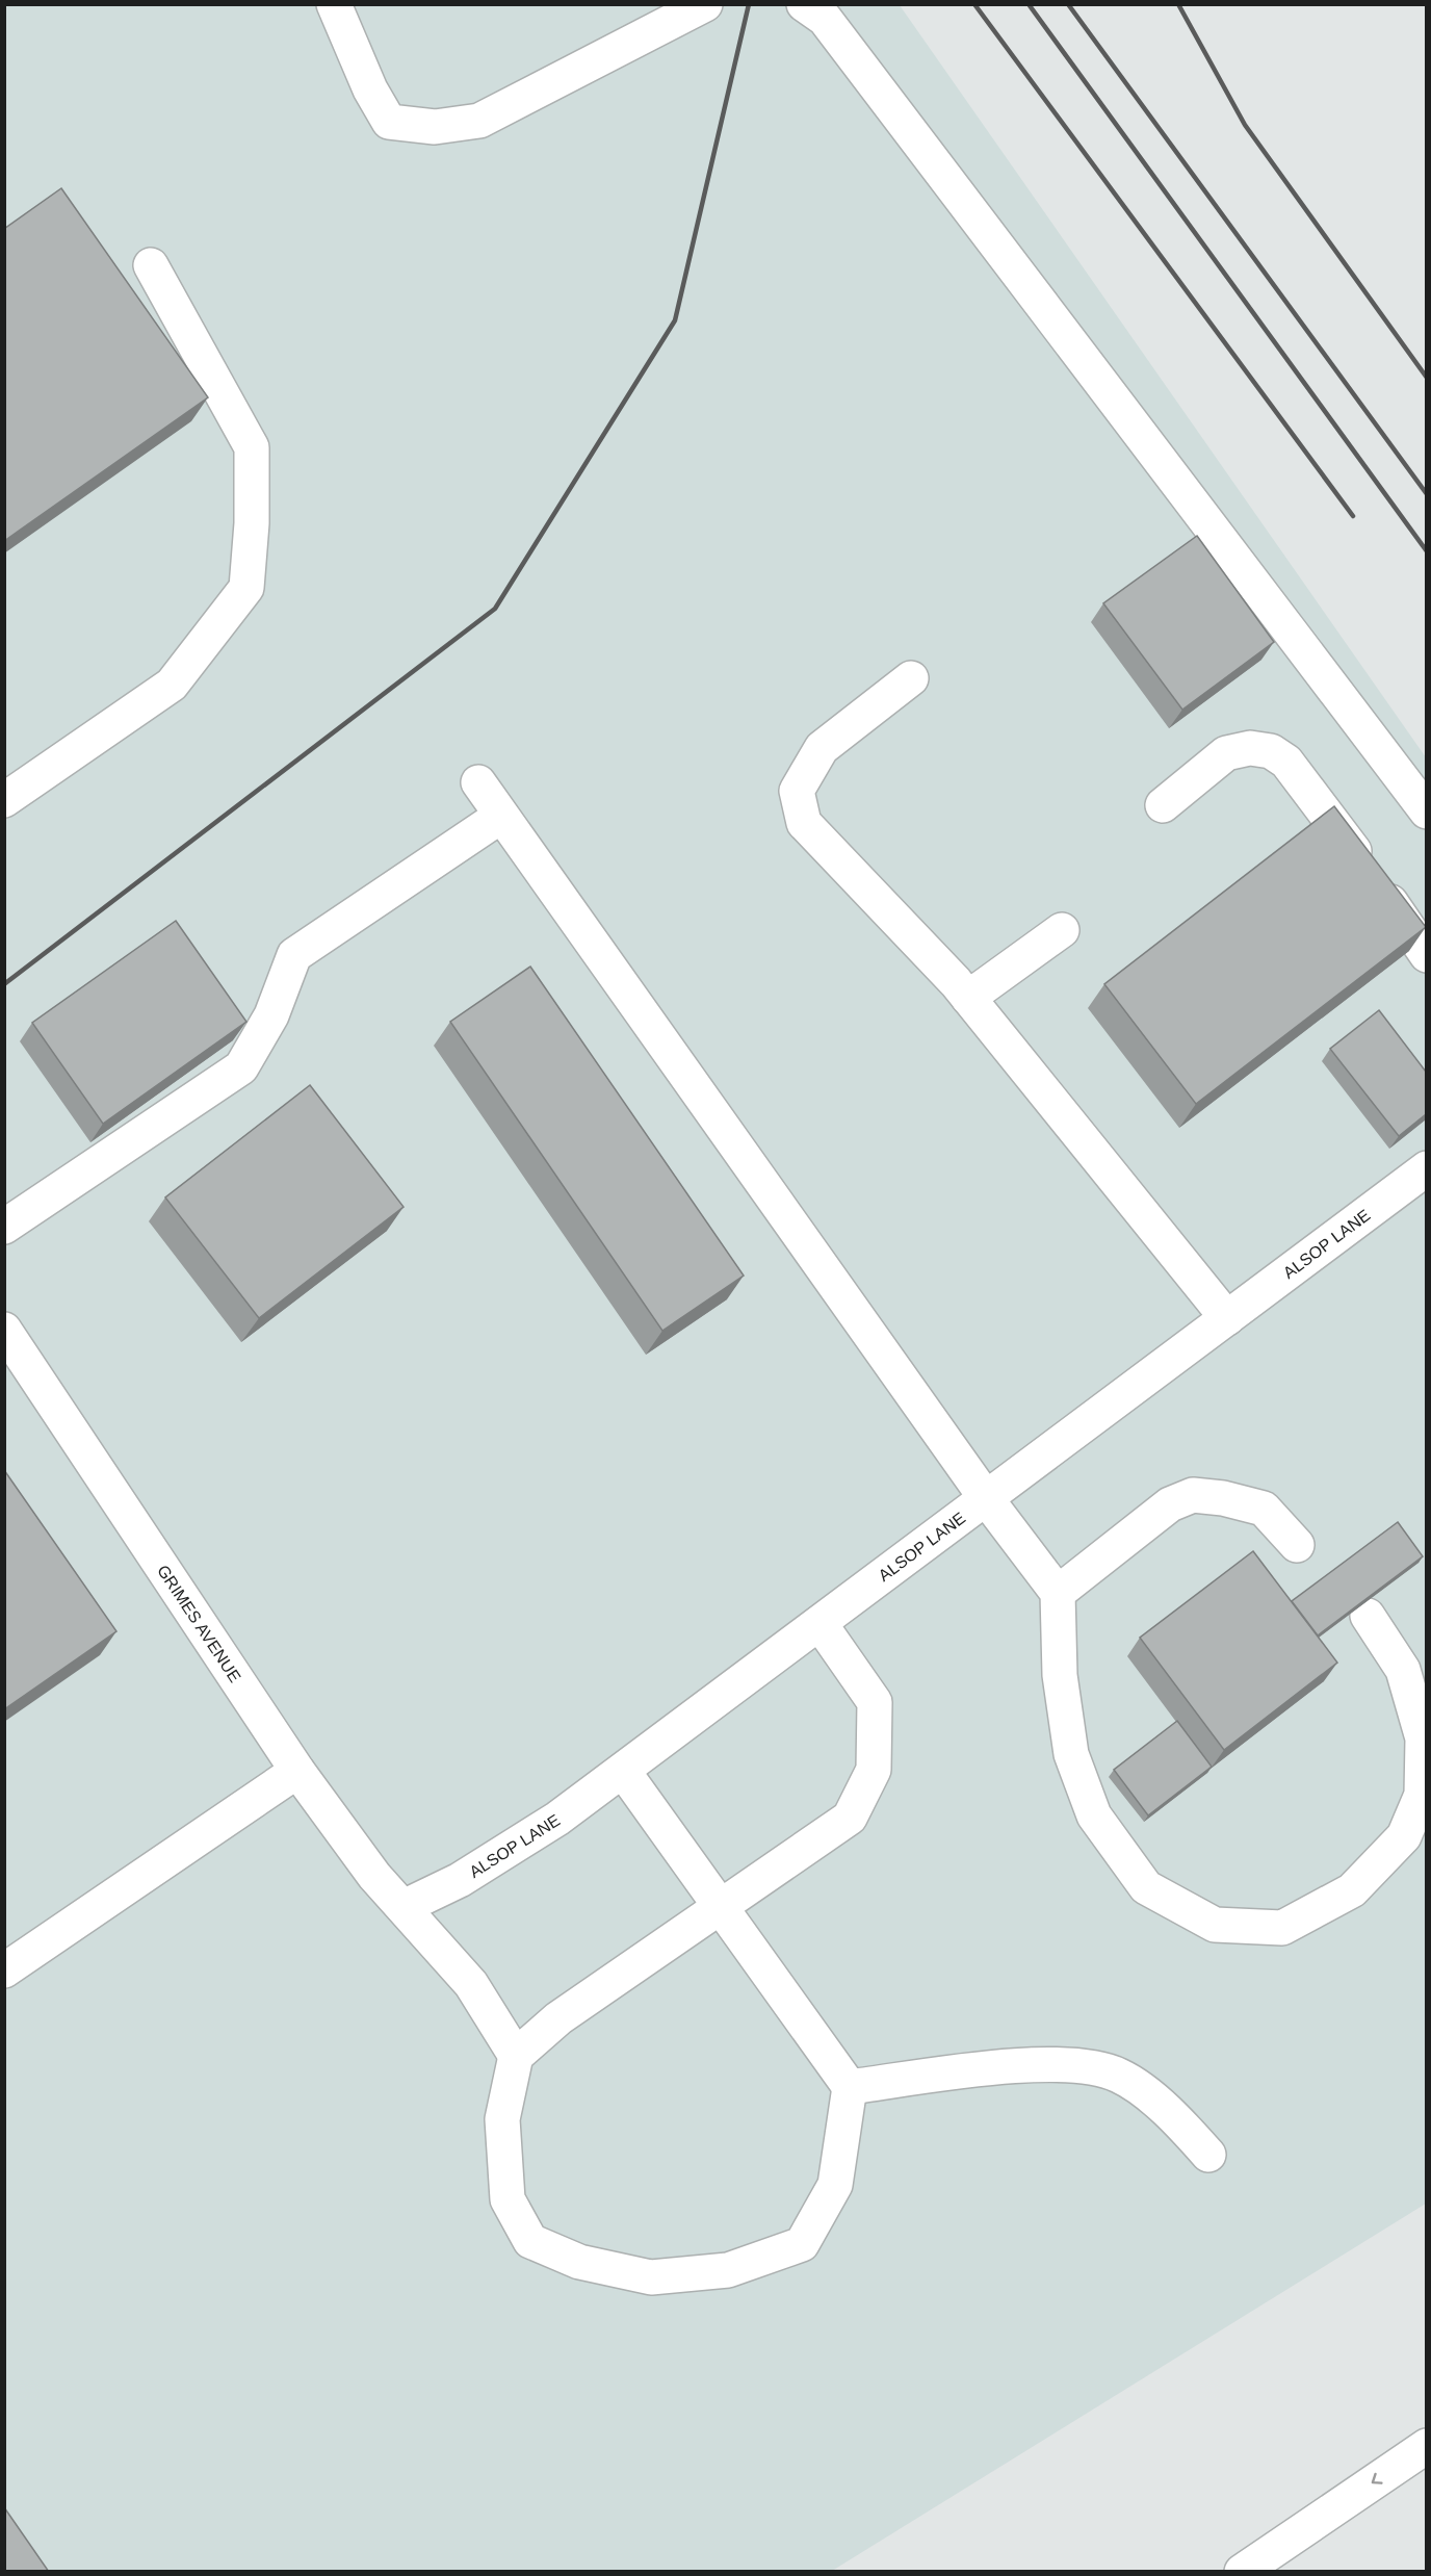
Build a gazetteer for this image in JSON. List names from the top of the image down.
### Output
{
  "streets": {
    "street": ["ALSOP LANE", "GRIMES AVENUE"]
  },
  "crossings": [
    ["ALSOP LANE", "GRIMES AVENUE"]
  ]
}
